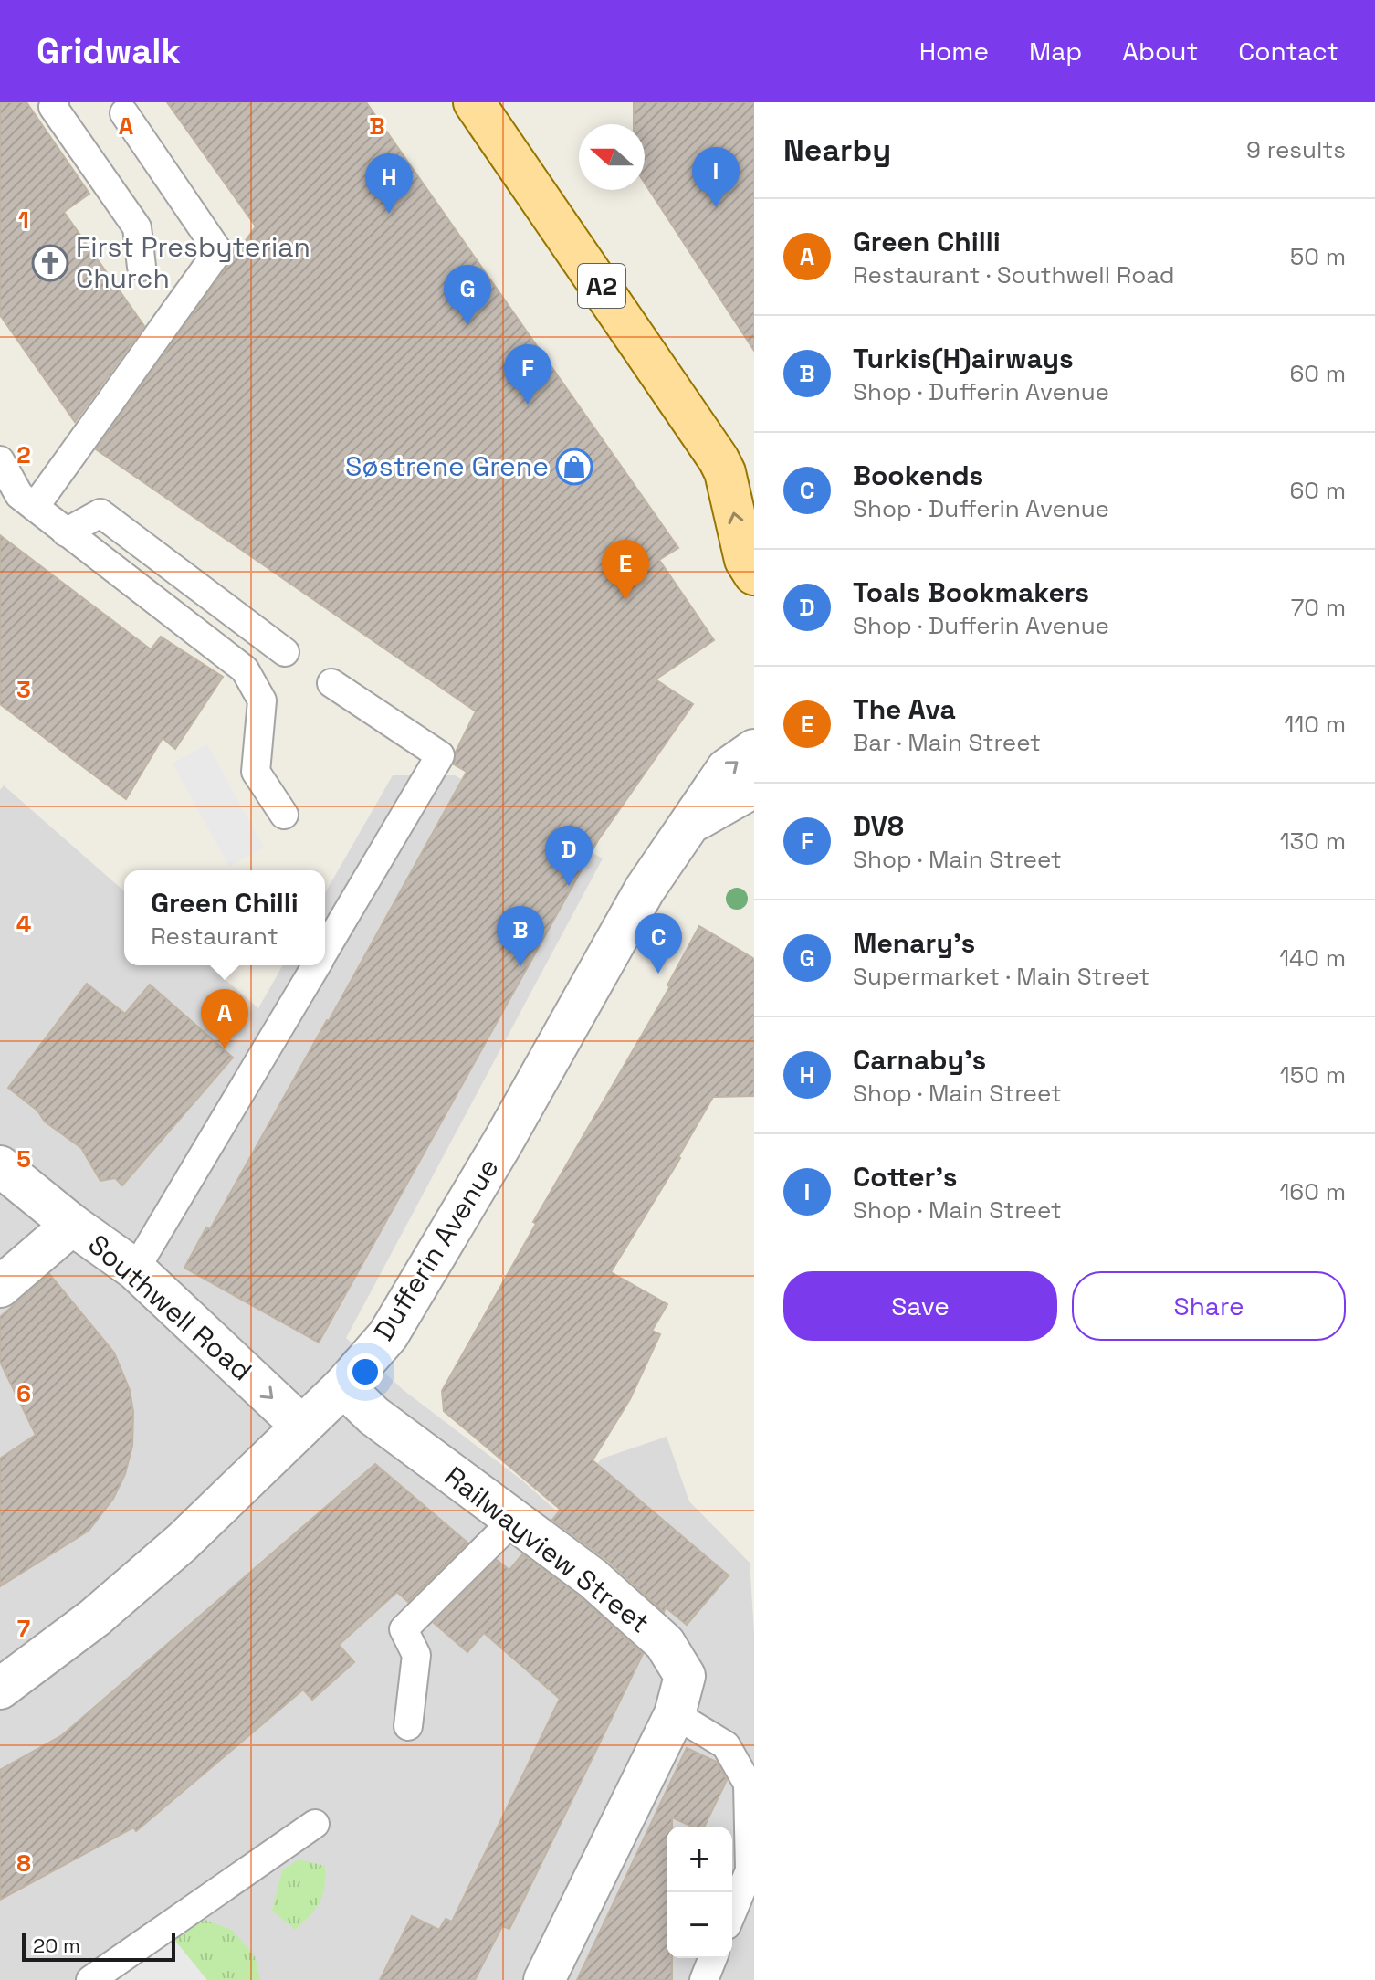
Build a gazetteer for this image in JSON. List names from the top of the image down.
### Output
{
  "streets": {
    "main road": ["A2"],
    "street": ["Dufferin Avenue", "Southwell Road", "Railwayview Street"]
  },
  "crossings": [
    ["Dufferin Avenue", "Southwell Road"],
    ["Dufferin Avenue", "Railwayview Street"]
  ],
  "one_way": ["Southwell Road"],
  "places": {
    "church": ["First Presbyterian Church"],
    "shop": ["Søstrene Grene"]
  },
  "scale_bar": "20 m",
  "north": "left",
  "page": {
    "header": "Gridwalk",
    "nav": [
      "Home",
      "Map",
      "About",
      "Contact"
    ],
    "heading": ["Nearby", "9 results"],
    "pins": [
      "I",
      "H",
      "G",
      "F",
      "E",
      "D",
      "B",
      "C",
      "A"
    ],
    "list": [
      {
        "mark": "A",
        "name": "Green Chilli",
        "note": "Restaurant · Southwell Road",
        "value": "50 m"
      },
      {
        "mark": "B",
        "name": "Turkis(H)airways",
        "note": "Shop · Dufferin Avenue",
        "value": "60 m"
      },
      {
        "mark": "C",
        "name": "Bookends",
        "note": "Shop · Dufferin Avenue",
        "value": "60 m"
      },
      {
        "mark": "D",
        "name": "Toals Bookmakers",
        "note": "Shop · Dufferin Avenue",
        "value": "70 m"
      },
      {
        "mark": "E",
        "name": "The Ava",
        "note": "Bar · Main Street",
        "value": "110 m"
      },
      {
        "mark": "F",
        "name": "DV8",
        "note": "Shop · Main Street",
        "value": "130 m"
      },
      {
        "mark": "G",
        "name": "Menary's",
        "note": "Supermarket · Main Street",
        "value": "140 m"
      },
      {
        "mark": "H",
        "name": "Carnaby's",
        "note": "Shop · Main Street",
        "value": "150 m"
      },
      {
        "mark": "I",
        "name": "Cotter's",
        "note": "Shop · Main Street",
        "value": "160 m"
      }
    ],
    "popup": ["Green Chilli", "Restaurant"],
    "buttons": ["Save", "Share"],
    "map_buttons": ["+", "−"],
    "scale": "20 m"
  },
  "grid": {
    "columns": ["A", "B"],
    "rows": [
      "1",
      "2",
      "3",
      "4",
      "5",
      "6",
      "7",
      "8"
    ]
  }
}
